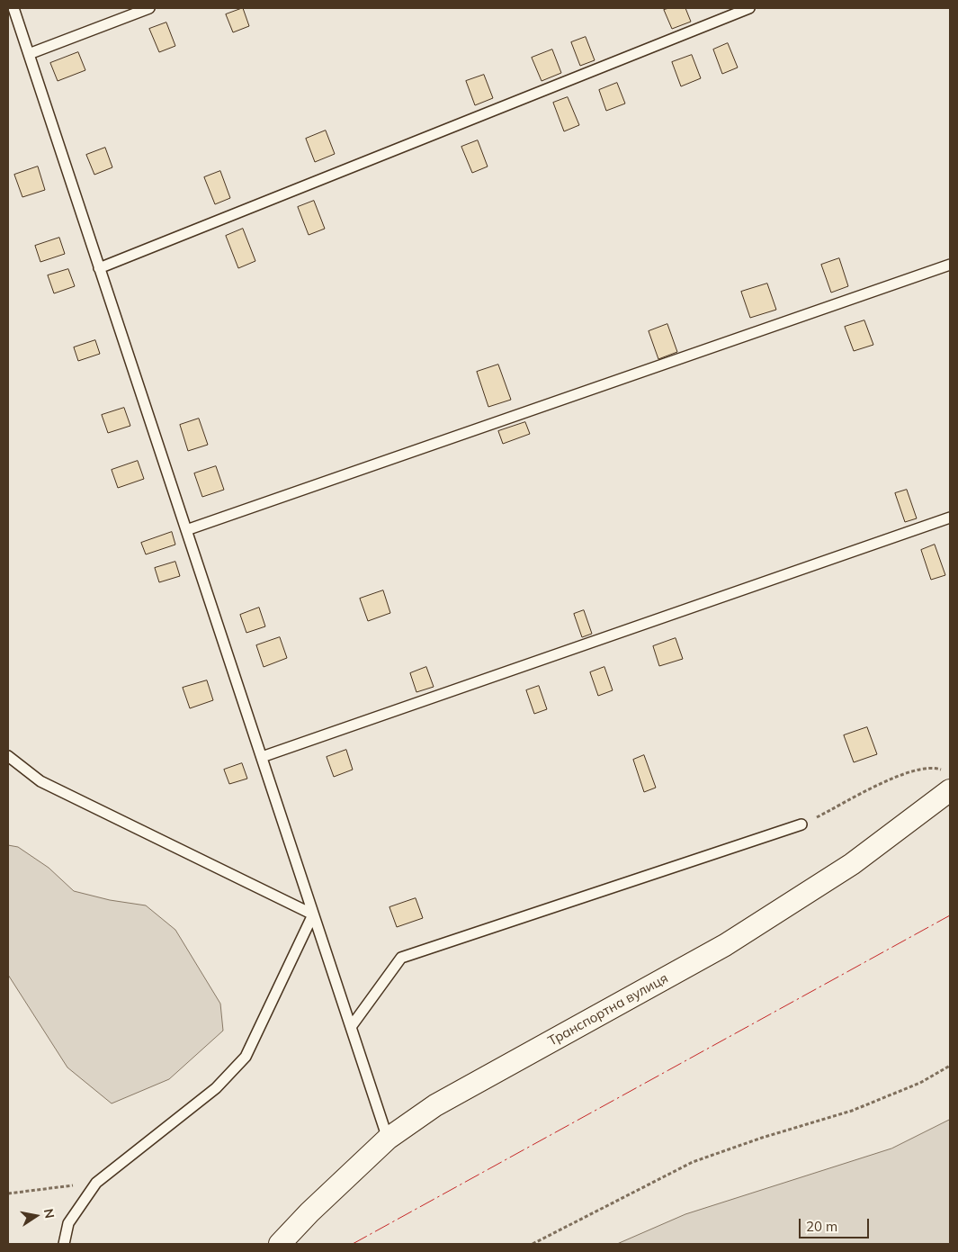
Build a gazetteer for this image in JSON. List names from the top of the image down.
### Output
{
  "streets": {
    "street": ["Транспортна вулиця"]
  },
  "scale_bar": "20 m",
  "north": "right"
}
